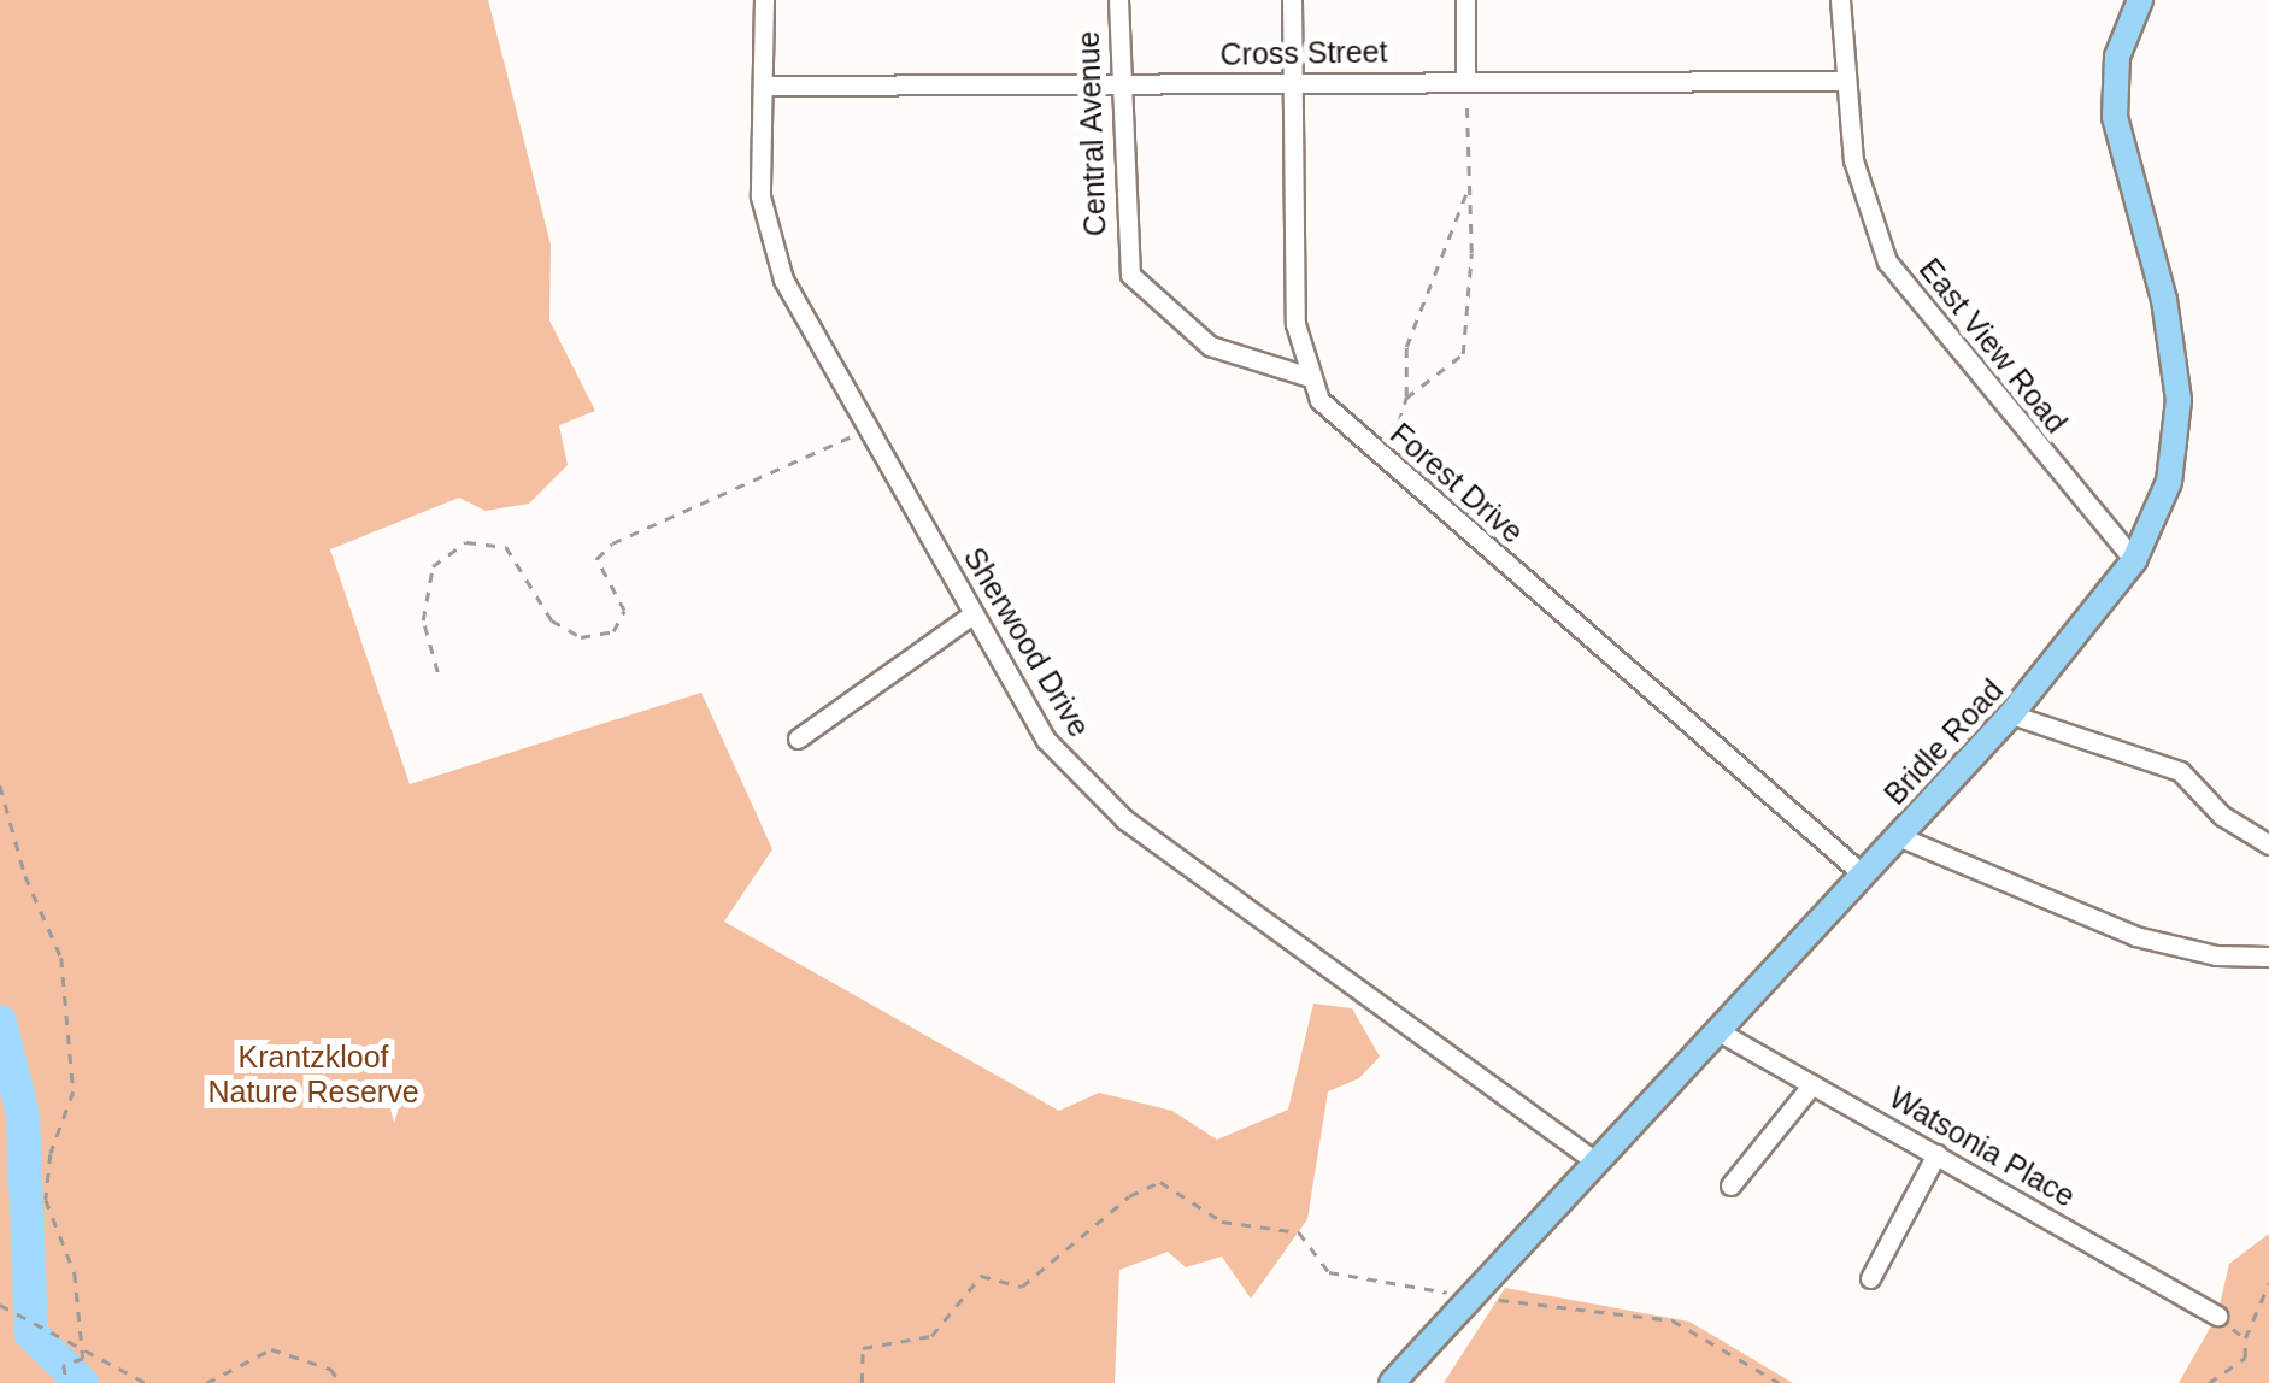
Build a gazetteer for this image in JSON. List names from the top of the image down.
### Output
{
  "streets": {
    "main road": ["Bridle Road"],
    "street": [
      "Cross Street",
      "Central Avenue",
      "East View Road",
      "Forest Drive",
      "Sherwood Drive",
      "Watsonia Place"
    ]
  },
  "crossings": [
    ["Cross Street", "Central Avenue"],
    ["Cross Street", "East View Road"],
    ["Cross Street", "Forest Drive"],
    ["Cross Street", "Sherwood Drive"],
    ["Central Avenue", "Forest Drive"],
    ["East View Road", "Bridle Road"],
    ["Forest Drive", "Bridle Road"],
    ["Sherwood Drive", "Bridle Road"],
    ["Bridle Road", "Watsonia Place"]
  ],
  "parks": ["Krantzkloof Nature Reserve"]
}
